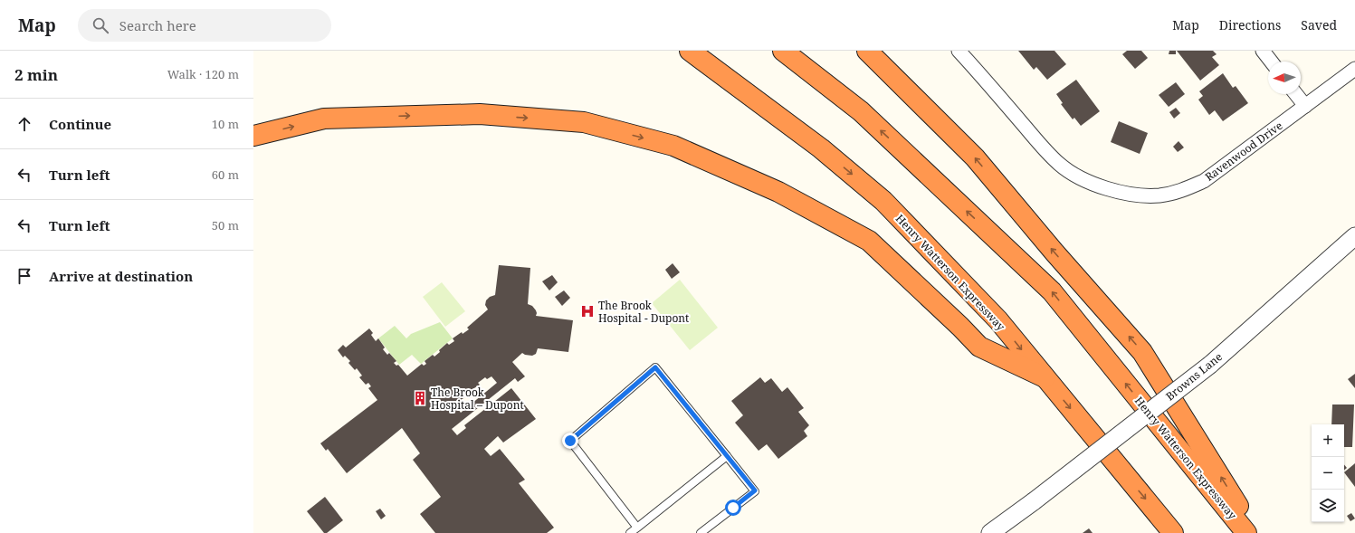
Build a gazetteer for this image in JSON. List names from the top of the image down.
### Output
{
  "streets": {
    "highway": ["Henry Watterson Expressway"],
    "street": ["Ravenwood Drive", "Browns Lane"]
  },
  "places": {
    "hospital": ["The Brook Hospital - Dupont"],
    "building": ["The Brook Hospital – Dupont"]
  },
  "north": "left",
  "page": {
    "header": "Map",
    "search": "Search here",
    "nav": ["Map", "Directions", "Saved"],
    "heading": ["2 min", "Walk · 120 m"],
    "list": [
      ["Continue", "10 m"],
      ["Turn left", "60 m"],
      ["Turn left", "50 m"],
      "Arrive at destination"
    ],
    "map_buttons": ["+", "−"]
  }
}
